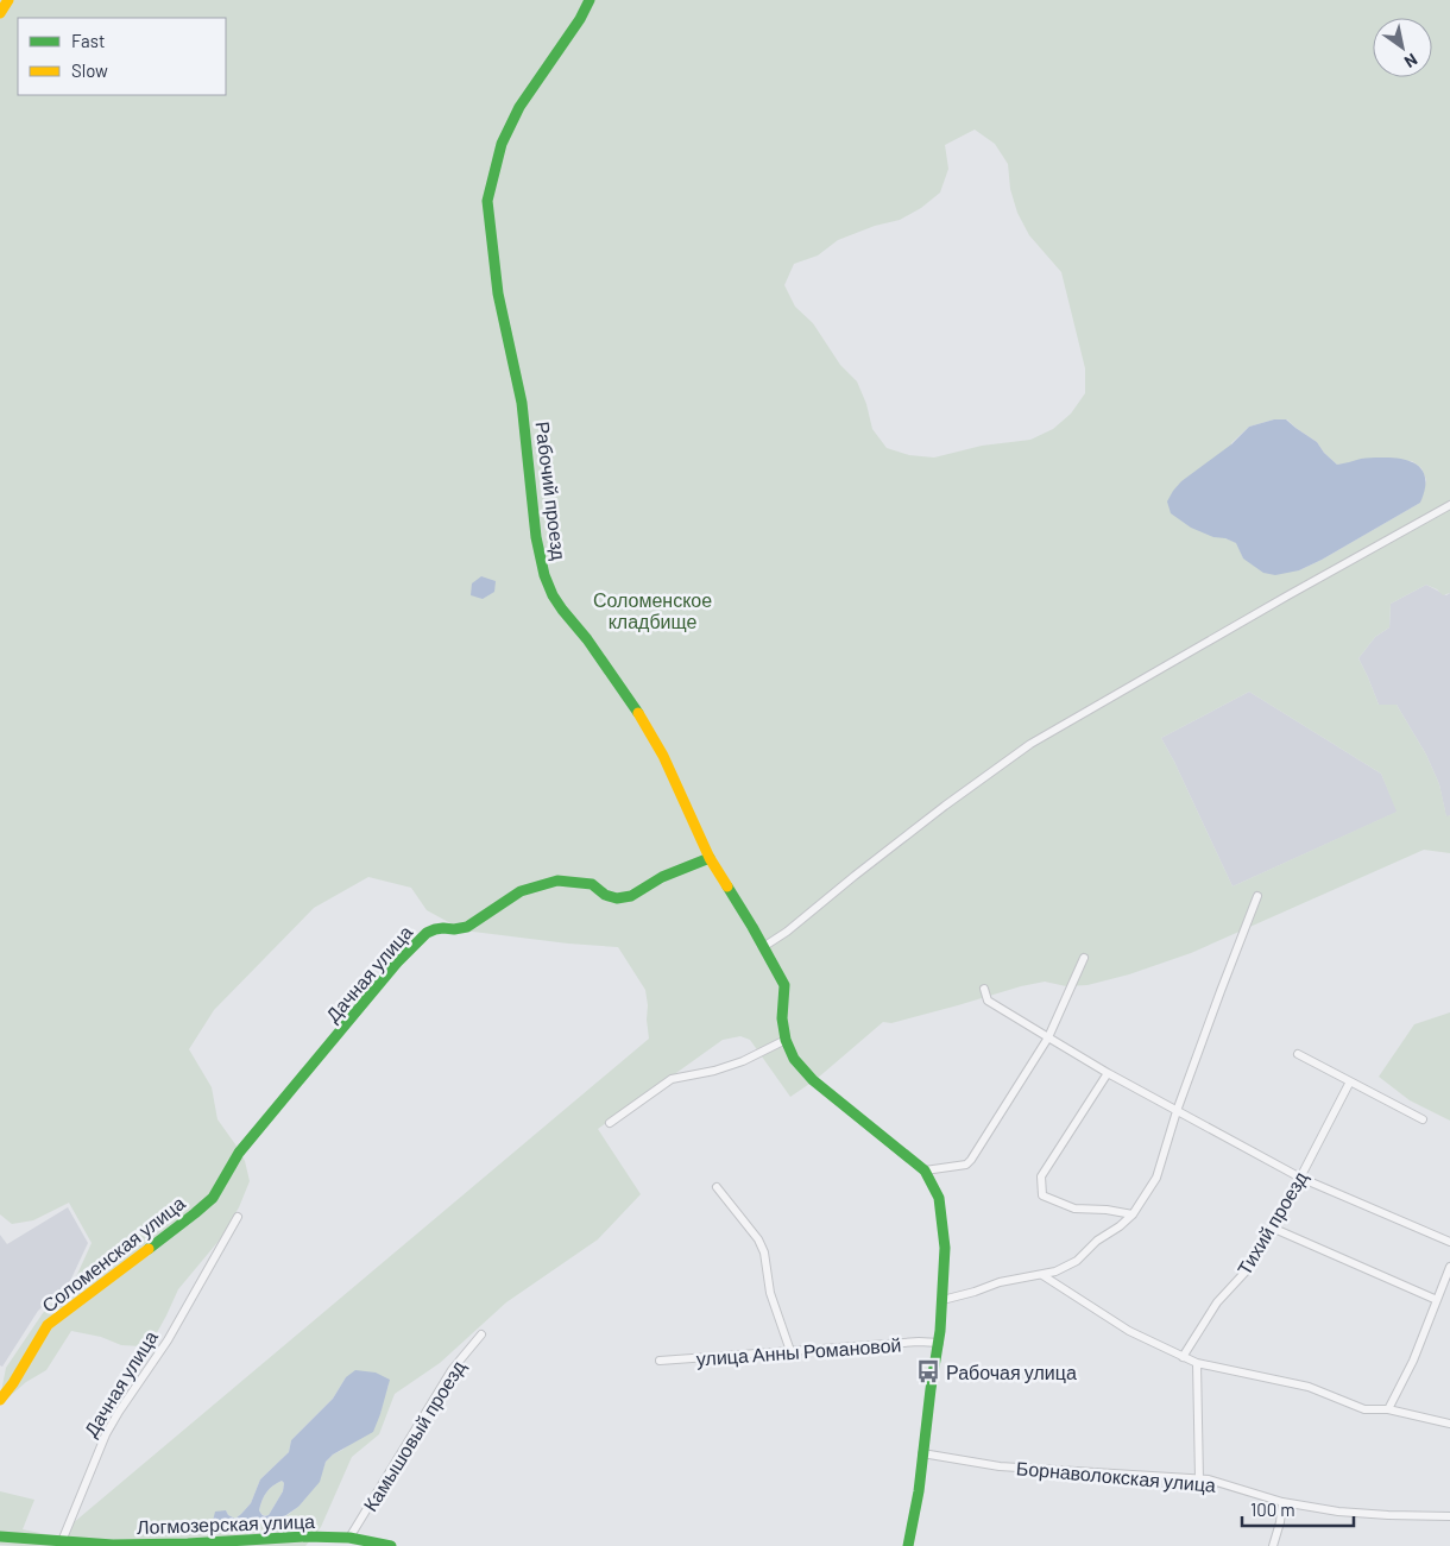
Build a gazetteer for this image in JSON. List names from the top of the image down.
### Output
{
  "streets": {
    "street": [
      "Рабочий проезд",
      "Дачная улица",
      "Тихий проезд",
      "Соломенская улица",
      "улица Анны Романовой",
      "Камышовый проезд",
      "Борнаволокская улица",
      "Логмозерская улица"
    ]
  },
  "crossings": [
    ["Рабочий проезд", "Дачная улица"],
    ["Дачная улица", "Соломенская улица"],
    ["Дачная улица", "Логмозерская улица"],
    ["Камышовый проезд", "Логмозерская улица"]
  ],
  "parks": ["Соломенское кладбище"],
  "places": {
    "bus stop": ["Рабочая улица"]
  },
  "legend": ["Fast", "Slow"],
  "scale_bar": "100 m",
  "north": "bottom right"
}
